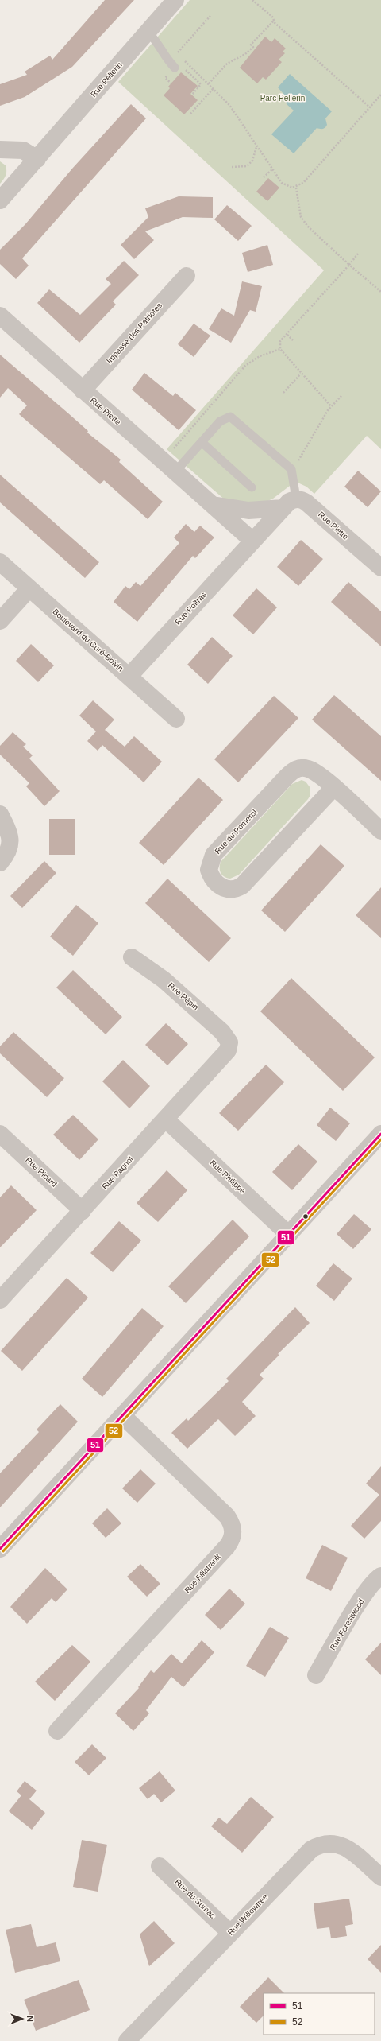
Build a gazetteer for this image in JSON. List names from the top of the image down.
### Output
{
  "streets": {
    "street": [
      "Rue Pellerin",
      "Impasse des Patriotes",
      "Rue Piette",
      "Rue Poitras",
      "Boulevard du Curé-Boivin",
      "Rue du Pomerol",
      "Rue Pépin",
      "Rue Picard",
      "Rue Pagnol",
      "Rue Philippe",
      "Rue Filiatrault",
      "Rue Forestwood",
      "Rue du Sumac",
      "Rue Willowtree"
    ]
  },
  "crossings": [
    ["Impasse des Patriotes", "Rue Piette"],
    ["Rue Piette", "Rue Poitras"],
    ["Rue Poitras", "Boulevard du Curé-Boivin"],
    ["Rue Pépin", "Rue Pagnol"],
    ["Rue Picard", "Rue Pagnol"],
    ["Rue Pagnol", "Rue Philippe"],
    ["Rue du Sumac", "Rue Willowtree"]
  ],
  "parks": ["Parc Pellerin"],
  "lines": ["transit line 51", "transit line 52"],
  "legend": ["51", "52"],
  "north": "right"
}
